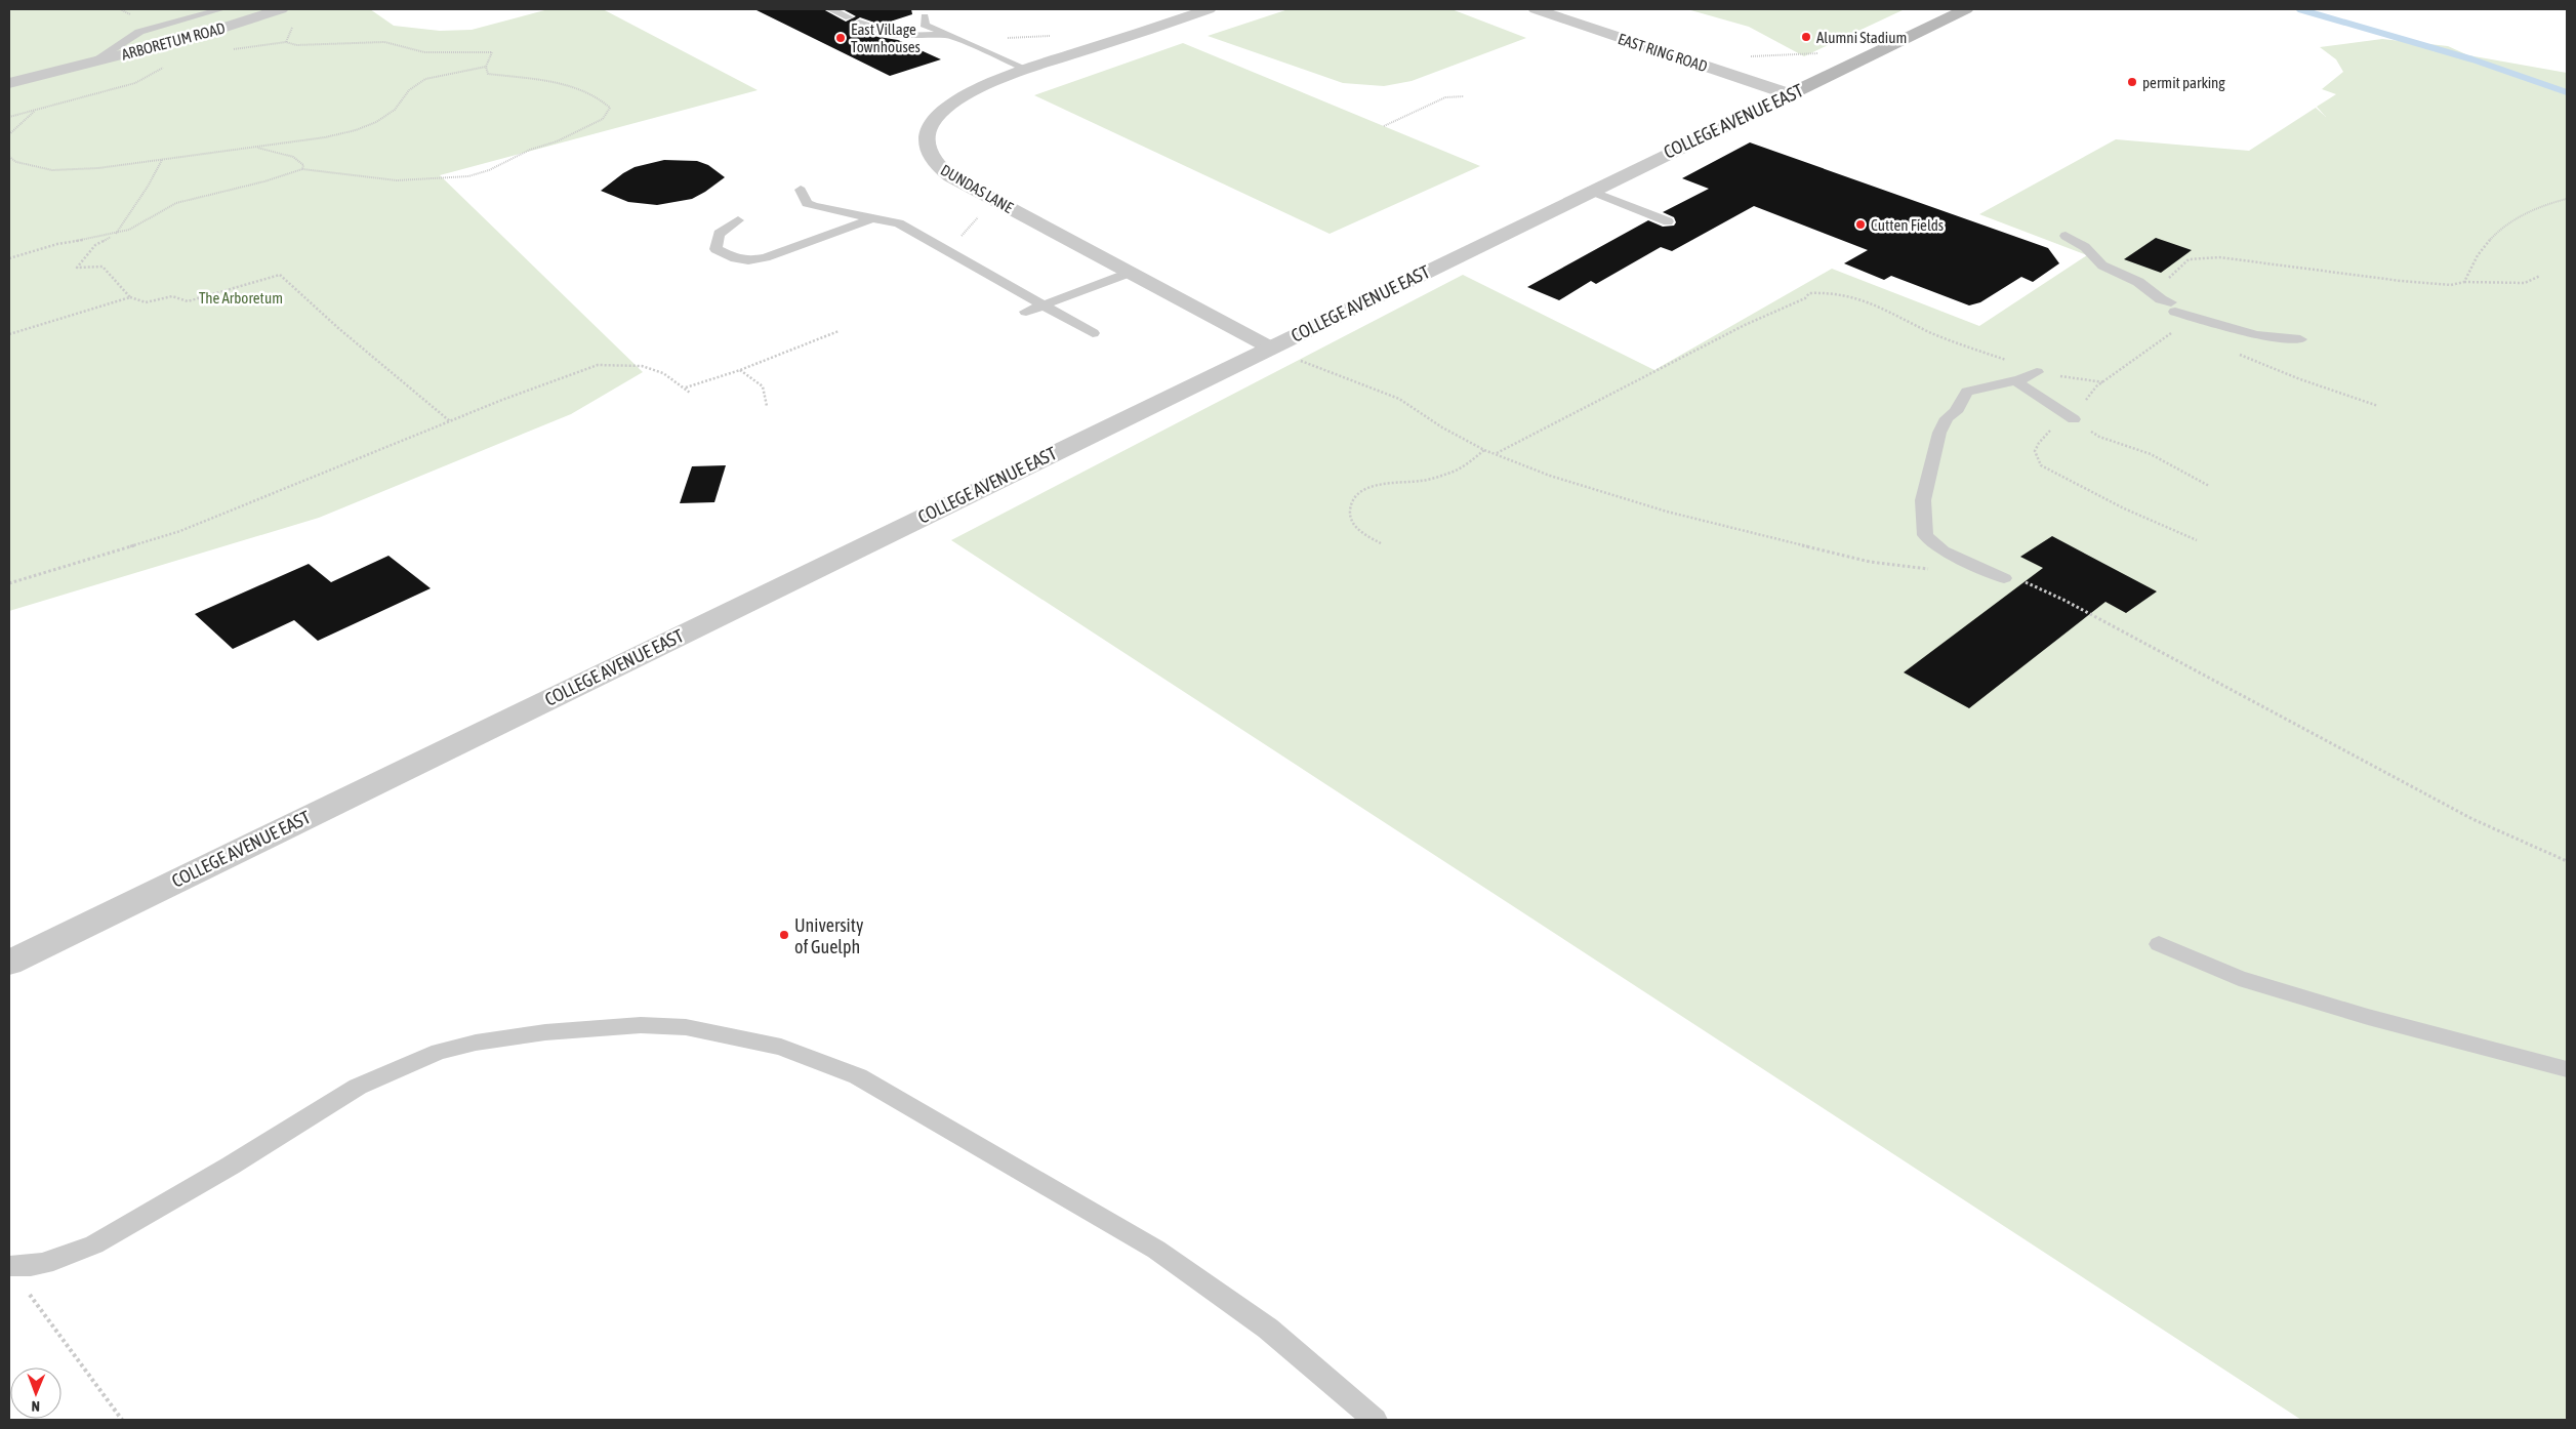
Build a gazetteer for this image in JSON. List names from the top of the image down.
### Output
{
  "streets": {
    "main road": ["COLLEGE AVENUE EAST"],
    "street": ["ARBORETUM ROAD", "EAST RING ROAD", "DUNDAS LANE"]
  },
  "crossings": [
    ["EAST RING ROAD", "COLLEGE AVENUE EAST"],
    ["COLLEGE AVENUE EAST", "DUNDAS LANE"]
  ],
  "parks": ["The Arboretum"],
  "places": [
    "Alumni Stadium",
    "East Village Townhouses",
    "permit parking",
    "Cutten Fields",
    "University of Guelph"
  ],
  "north": "bottom"
}
